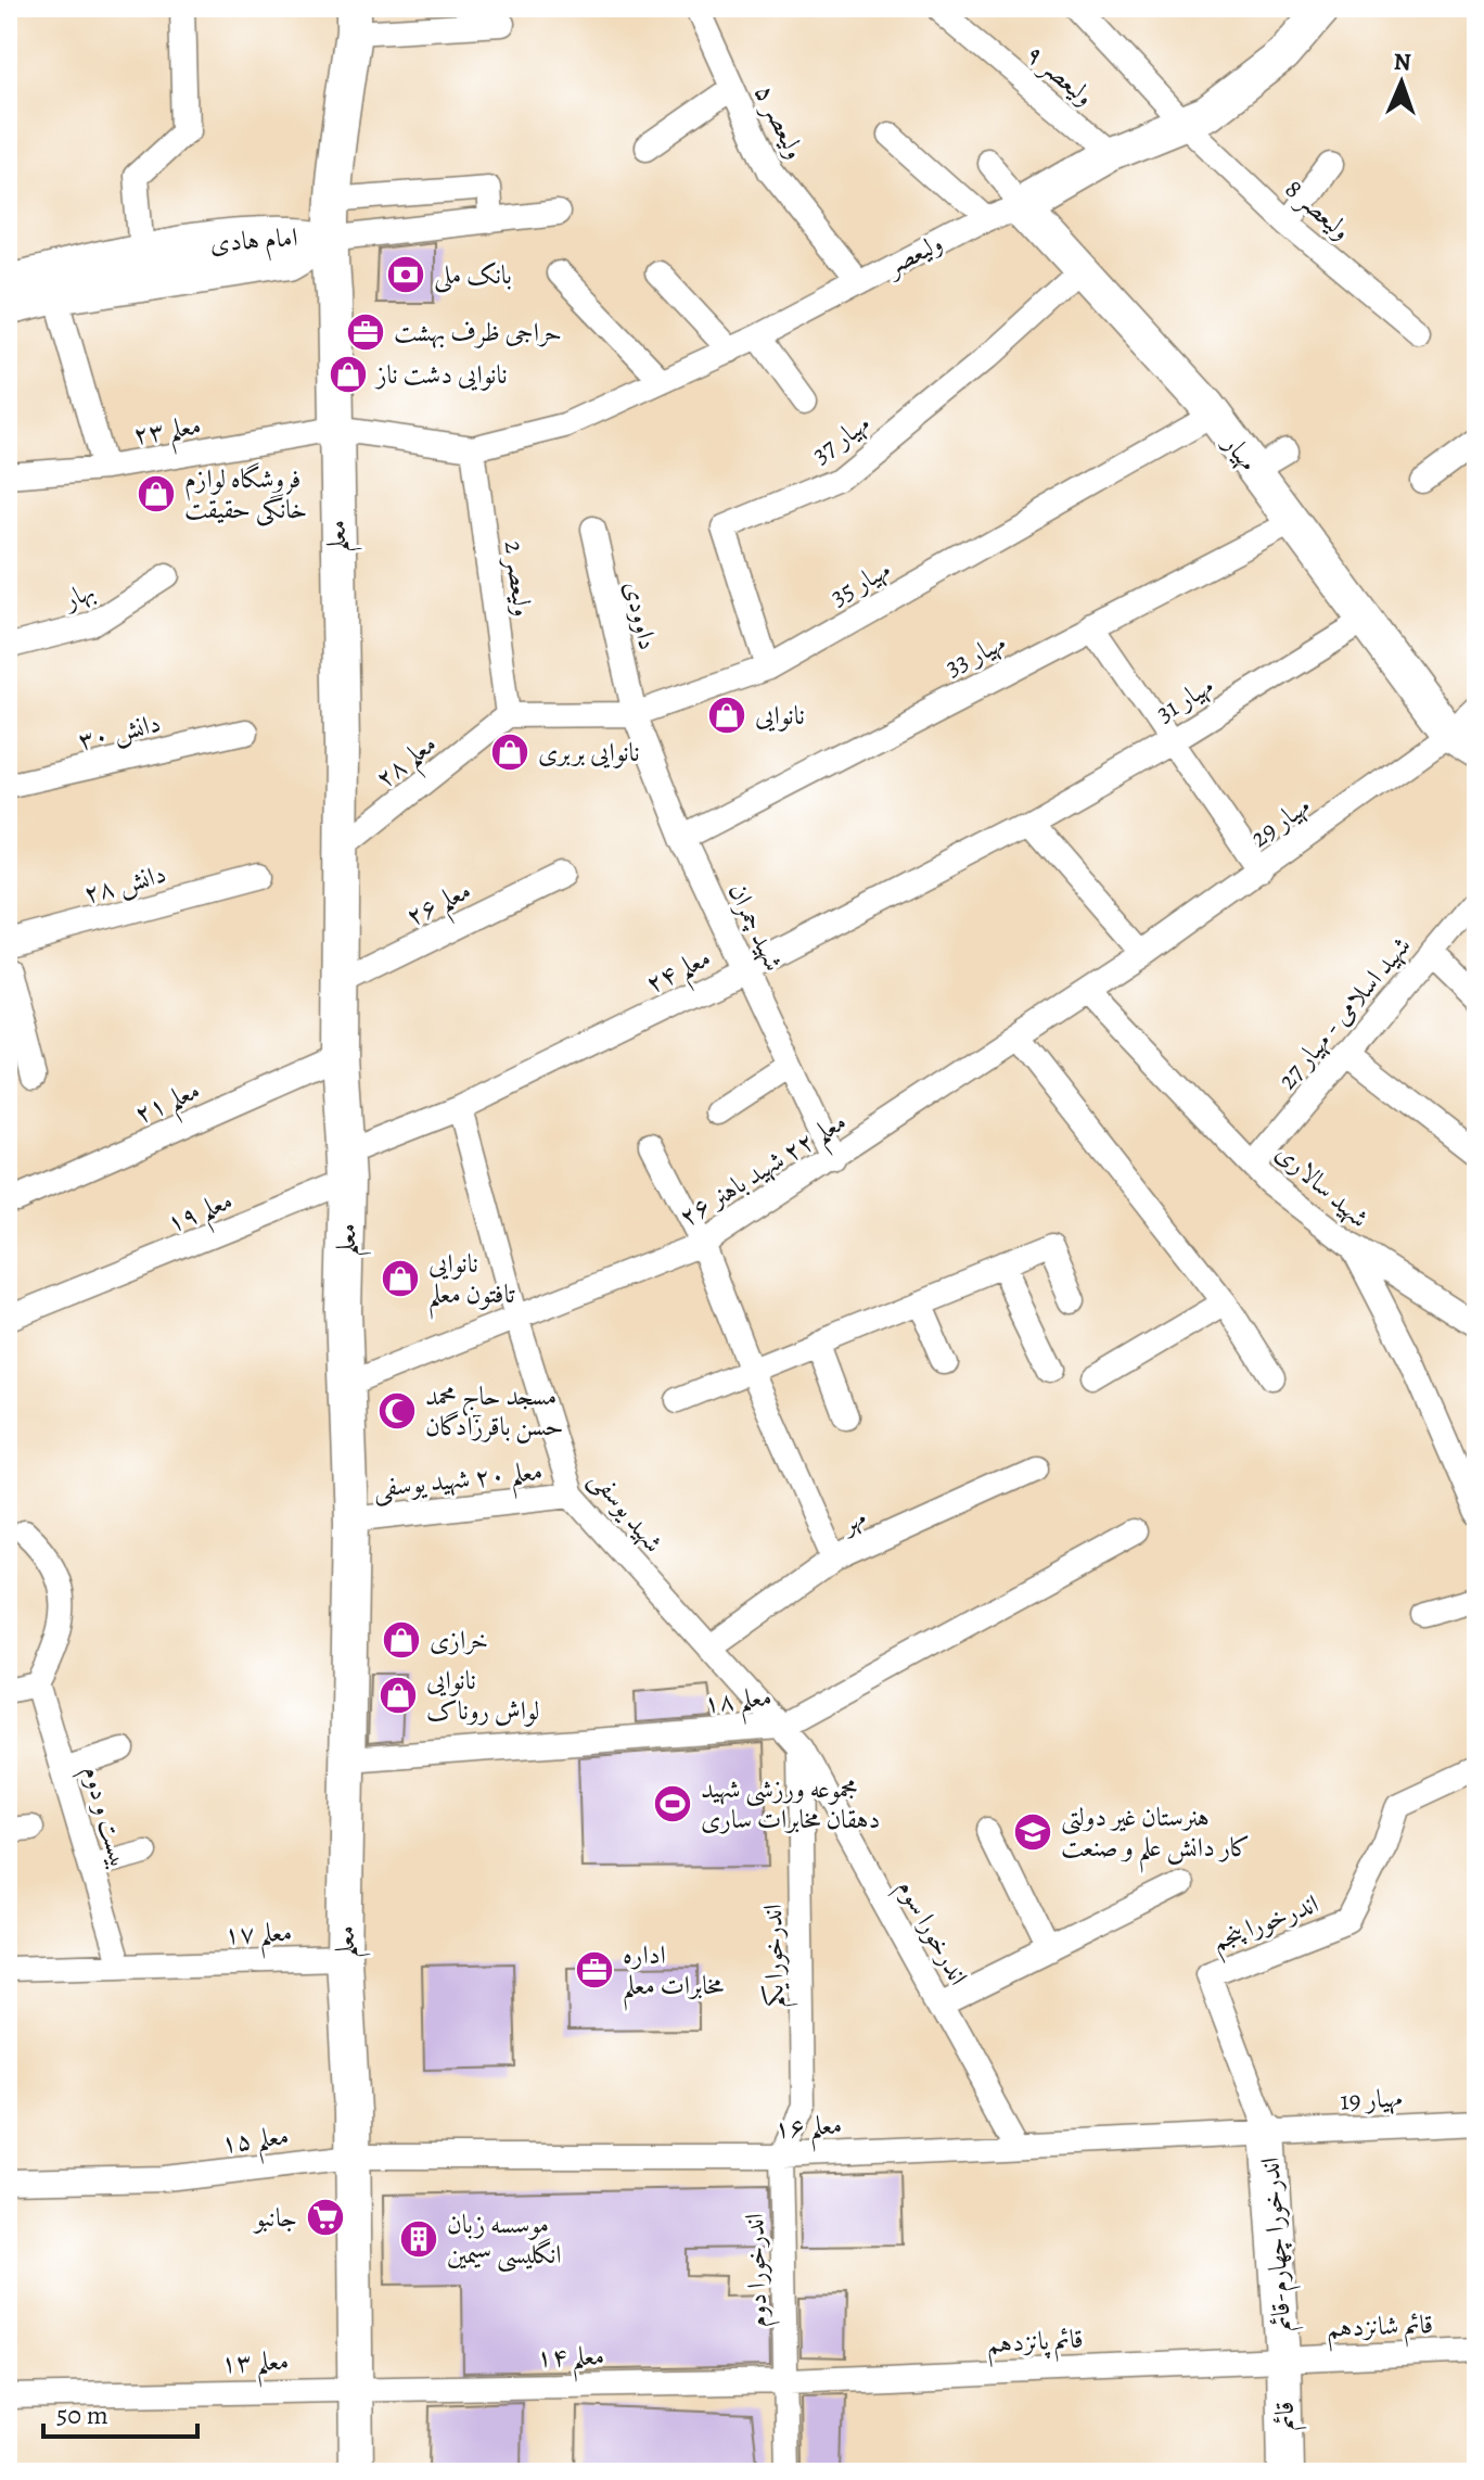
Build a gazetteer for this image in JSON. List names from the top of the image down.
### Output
{
  "streets": {
    "main road": [
      "امام هادی",
      "ولیعصر",
      "مهیار",
      "معلم",
      "اندرخورا چهارم-قائم",
      "قائم"
    ],
    "street": [
      "ولیعصر ۹",
      "ولیعصر ۵",
      "ولیعصر 8",
      "معلم ۲۳",
      "مهیار 37",
      "ولیعصر 2",
      "مهیار 35",
      "بهار",
      "داوودی",
      "مهیار 33",
      "مهیار 31",
      "دانش ۳۰",
      "معلم ۲۸",
      "مهیار 29",
      "دانش ۲۸",
      "معلم ۲۶",
      "شهید چمران",
      "معلم ۲۴",
      "شهید اسلامی - مهیار 27",
      "معلم ۲۱",
      "معلم ۲۲ شهید باهنر ۲۶",
      "شهید سالاری",
      "معلم ۱۹",
      "معلم ۲۰ شهید یوسفی",
      "شهید یوسفی",
      "مهر",
      "معلم ۱۸",
      "بیست و دوم",
      "اندرخورا پنجم",
      "اندرخورا سوم",
      "معلم ١٧",
      "اندرخورا یکم",
      "مهیار 19",
      "معلم ۱۶",
      "معلم ۱۵",
      "اندرخورا دوم",
      "قائم شانزدهم",
      "قائم پانزدهم",
      "معلم ۱۴",
      "معلم ١٣"
    ]
  },
  "crossings": [
    ["ولیعصر ۹", "ولیعصر"],
    ["ولیعصر ۵", "ولیعصر"],
    ["ولیعصر 8", "ولیعصر"],
    ["امام هادی", "معلم"],
    ["ولیعصر", "معلم ۲۳"],
    ["ولیعصر", "مهیار"],
    ["ولیعصر", "ولیعصر 2"],
    ["معلم ۲۳", "معلم"],
    ["معلم ۲۳", "ولیعصر 2"],
    ["مهیار 37", "مهیار"],
    ["مهیار 37", "مهیار 35"],
    ["مهیار", "مهیار 35"],
    ["مهیار", "مهیار 33"],
    ["مهیار", "مهیار 31"],
    ["مهیار", "مهیار 29"],
    ["معلم", "معلم ۲۸"],
    ["معلم", "معلم ۲۶"],
    ["معلم", "معلم ۲۴"],
    ["معلم", "معلم ۲۱"],
    ["معلم", "معلم ۲۲ شهید باهنر ۲۶"],
    ["معلم", "معلم ۱۹"],
    ["معلم", "معلم ۲۰ شهید یوسفی"],
    ["معلم", "معلم ۱۸"],
    ["معلم", "معلم ١٧"],
    ["معلم", "معلم ۱۶"],
    ["معلم", "معلم ۱۵"],
    ["معلم", "معلم ۱۴"],
    ["معلم", "معلم ١٣"],
    ["ولیعصر 2", "مهیار 35"],
    ["ولیعصر 2", "معلم ۲۸"],
    ["مهیار 35", "داوودی"],
    ["مهیار 35", "معلم ۲۸"],
    ["مهیار 35", "شهید چمران"],
    ["داوودی", "شهید چمران"],
    ["مهیار 33", "شهید چمران"],
    ["مهیار 31", "معلم ۲۴"],
    ["مهیار 29", "معلم ۲۲ شهید باهنر ۲۶"],
    ["مهیار 29", "شهید سالاری"],
    ["شهید چمران", "معلم ۲۴"],
    ["شهید چمران", "معلم ۲۲ شهید باهنر ۲۶"],
    ["معلم ۲۴", "معلم ۱۹"],
    ["معلم ۲۴", "شهید یوسفی"],
    ["شهید اسلامی - مهیار 27", "شهید سالاری"],
    ["معلم ۲۲ شهید باهنر ۲۶", "شهید سالاری"],
    ["معلم ۲۲ شهید باهنر ۲۶", "شهید یوسفی"],
    ["معلم ۲۰ شهید یوسفی", "شهید یوسفی"],
    ["شهید یوسفی", "مهر"],
    ["شهید یوسفی", "معلم ۱۸"],
    ["شهید یوسفی", "اندرخورا سوم"],
    ["شهید یوسفی", "اندرخورا یکم"],
    ["بیست و دوم", "معلم ١٧"],
    ["اندرخورا پنجم", "مهیار 19"],
    ["اندرخورا پنجم", "معلم ۱۶"],
    ["اندرخورا پنجم", "اندرخورا چهارم-قائم"],
    ["اندرخورا سوم", "اندرخورا یکم"],
    ["اندرخورا سوم", "معلم ۱۶"],
    ["اندرخورا یکم", "معلم ۱۶"],
    ["اندرخورا یکم", "اندرخورا دوم"],
    ["مهیار 19", "معلم ۱۶"],
    ["مهیار 19", "اندرخورا چهارم-قائم"],
    ["معلم ۱۶", "معلم ۱۵"],
    ["معلم ۱۶", "اندرخورا چهارم-قائم"],
    ["معلم ۱۶", "اندرخورا دوم"],
    ["اندرخورا چهارم-قائم", "قائم شانزدهم"],
    ["اندرخورا چهارم-قائم", "قائم پانزدهم"],
    ["اندرخورا چهارم-قائم", "قائم"],
    ["اندرخورا دوم", "قائم پانزدهم"],
    ["اندرخورا دوم", "معلم ۱۴"],
    ["قائم شانزدهم", "قائم پانزدهم"],
    ["قائم شانزدهم", "قائم"],
    ["قائم پانزدهم", "معلم ۱۴"],
    ["قائم پانزدهم", "قائم"],
    ["معلم ۱۴", "معلم ١٣"]
  ],
  "places": {
    "bank": ["بانک ملی"],
    "office": ["حراجی ظرف بهشت", "اداره مخابرات معلم"],
    "shop": [
      "نانوایی دشت ناز",
      "فروشگاه لوازم خانگی حقیقت",
      "نانوایی",
      "نانوایی بربری",
      "نانوایی تافتون معلم",
      "خرازی",
      "نانوایی لواش روناک"
    ],
    "mosque": ["مسجد حاج محمد حسن باقرزادگان"],
    "sports": ["مجموعه ورزشی شهید دهقان مخابرات ساری"],
    "school or university": ["هنرستان غیر دولتی کار دانش علم و صنعت"],
    "supermarket": ["جانبو"],
    "building": ["موسسه زبان انگلیسی سیمین"]
  },
  "scale_bar": "50 m",
  "north": "top"
}
